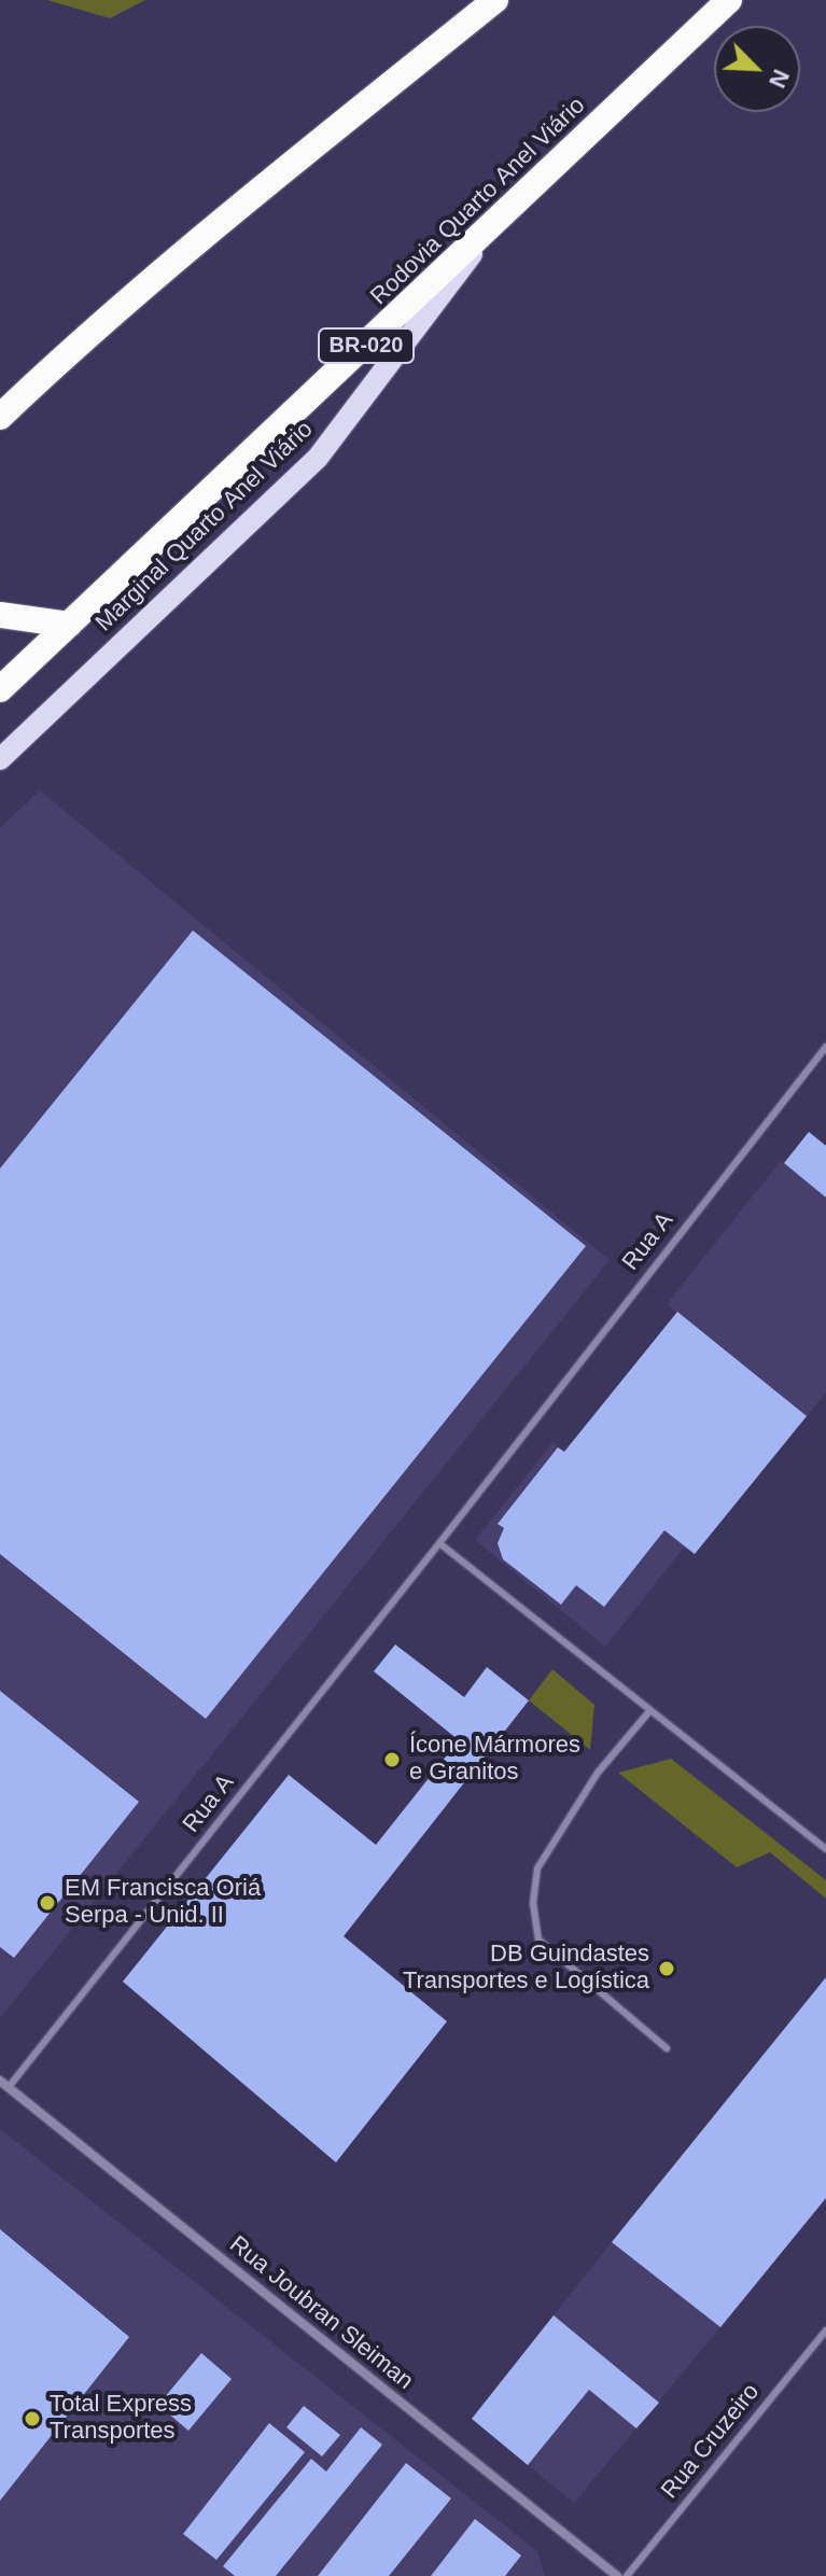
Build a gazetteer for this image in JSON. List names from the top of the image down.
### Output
{
  "streets": {
    "highway": ["Rodovia Quarto Anel Viário", "BR-020"],
    "main road": ["Marginal Quarto Anel Viário"],
    "street": ["Rua Joubran Sleiman"],
    "lane": ["Rua A", "Rua Cruzeiro"]
  },
  "crossings": [
    ["Rodovia Quarto Anel Viário", "Marginal Quarto Anel Viário"],
    ["Rua A", "Rua Joubran Sleiman"]
  ],
  "places": [
    "Ícone Mármores e Granitos",
    "EM Francisca Oriá Serpa - Unid. II",
    "DB Guindastes Transportes e Logística",
    "Total Express Transportes"
  ],
  "north": "bottom right"
}
